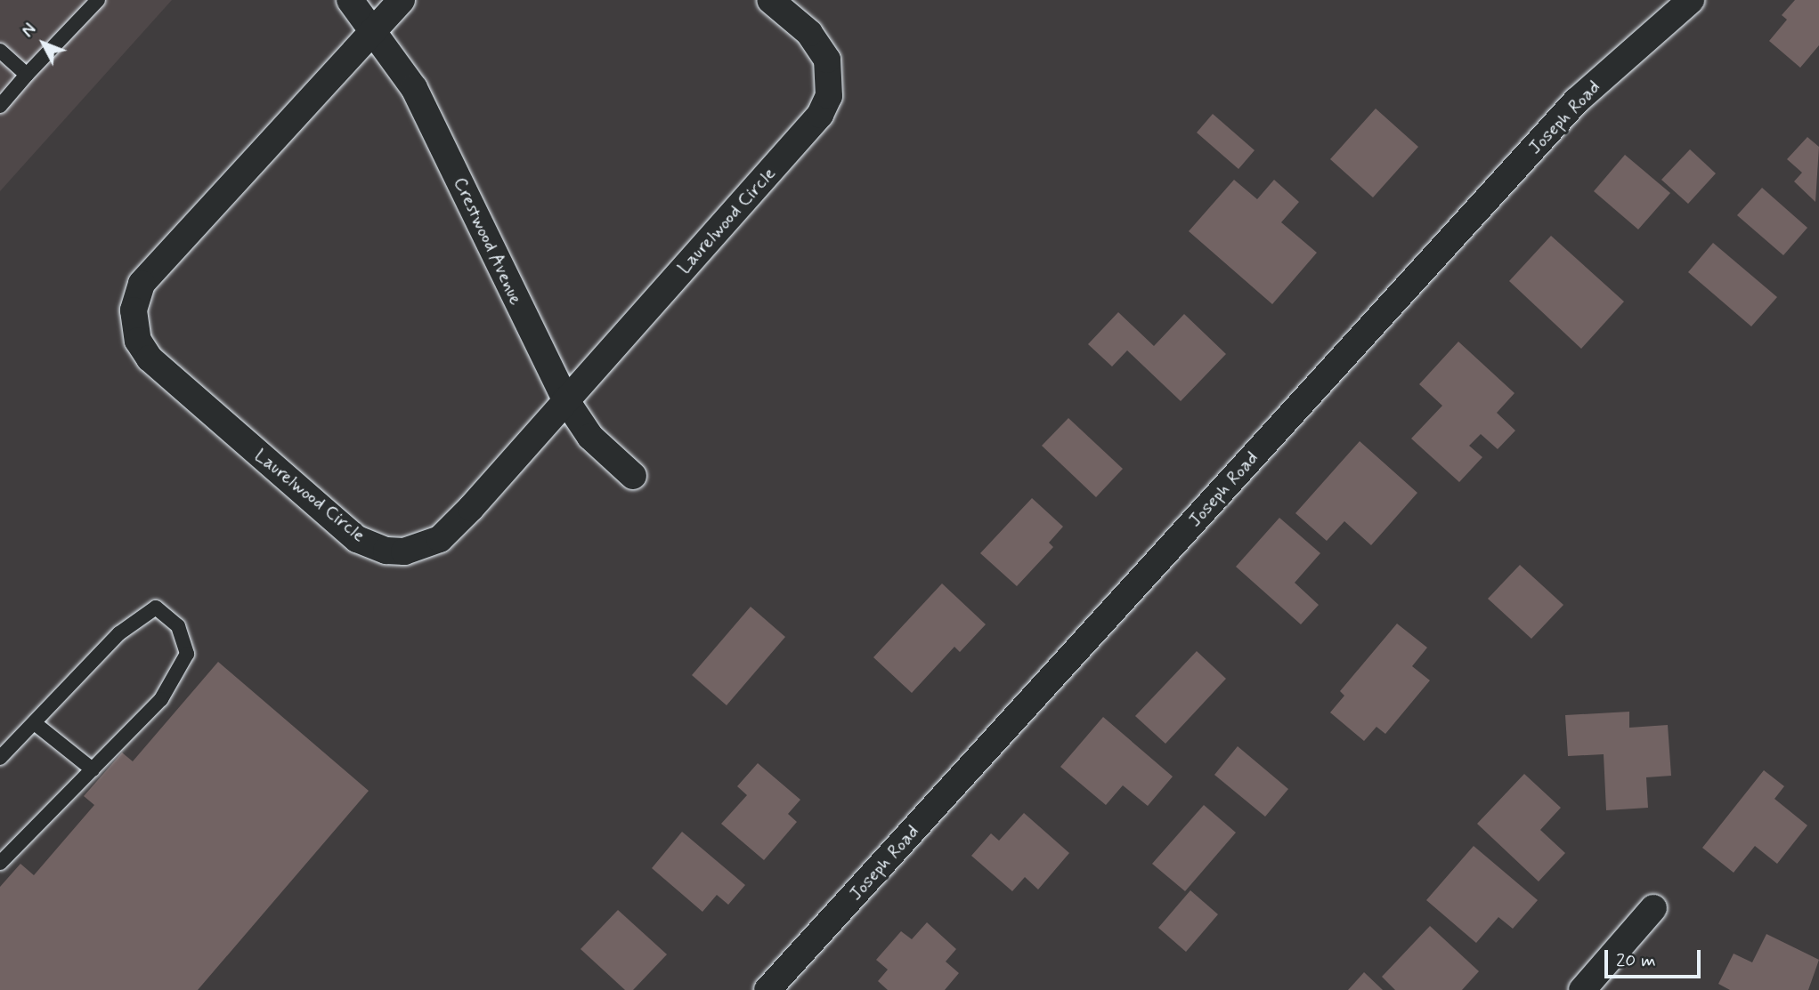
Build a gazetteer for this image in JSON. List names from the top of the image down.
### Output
{
  "streets": {
    "street": ["Joseph Road", "Laurelwood Circle", "Crestwood Avenue"]
  },
  "crossings": [
    ["Laurelwood Circle", "Crestwood Avenue"]
  ],
  "scale_bar": "20 m",
  "north": "top left"
}
